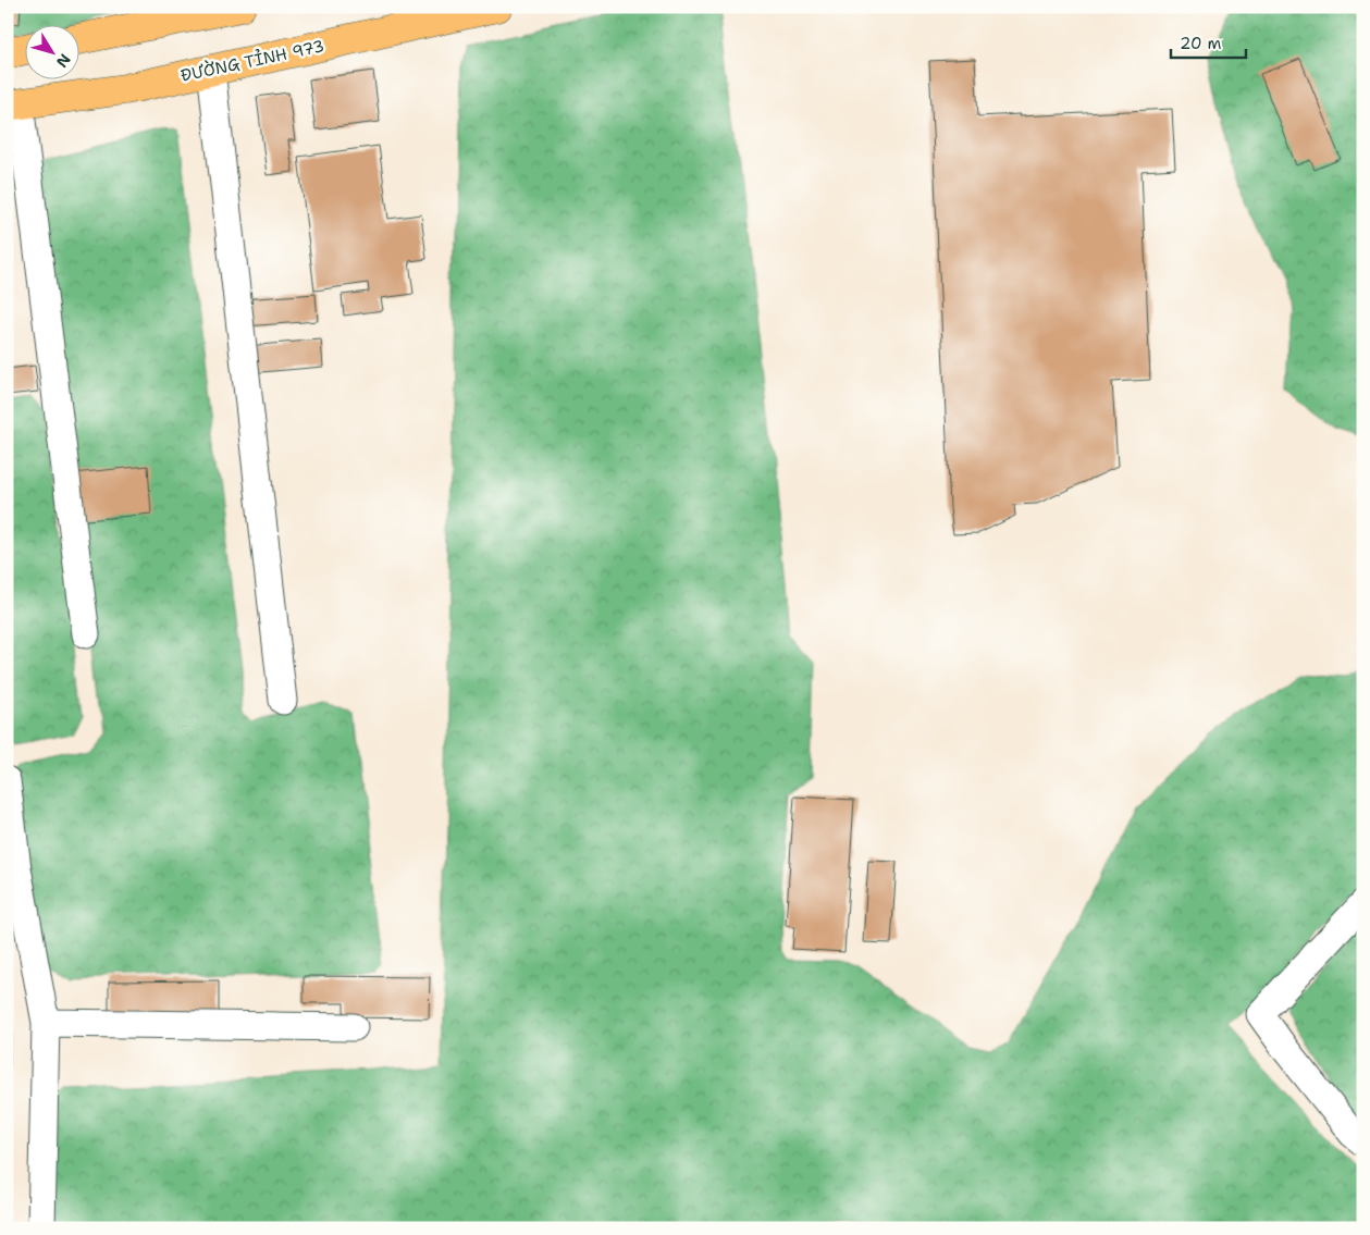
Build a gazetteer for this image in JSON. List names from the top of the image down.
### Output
{
  "streets": {
    "main road": ["ĐƯỜNG TỈNH 973"]
  },
  "scale_bar": "20 m",
  "north": "bottom right"
}
